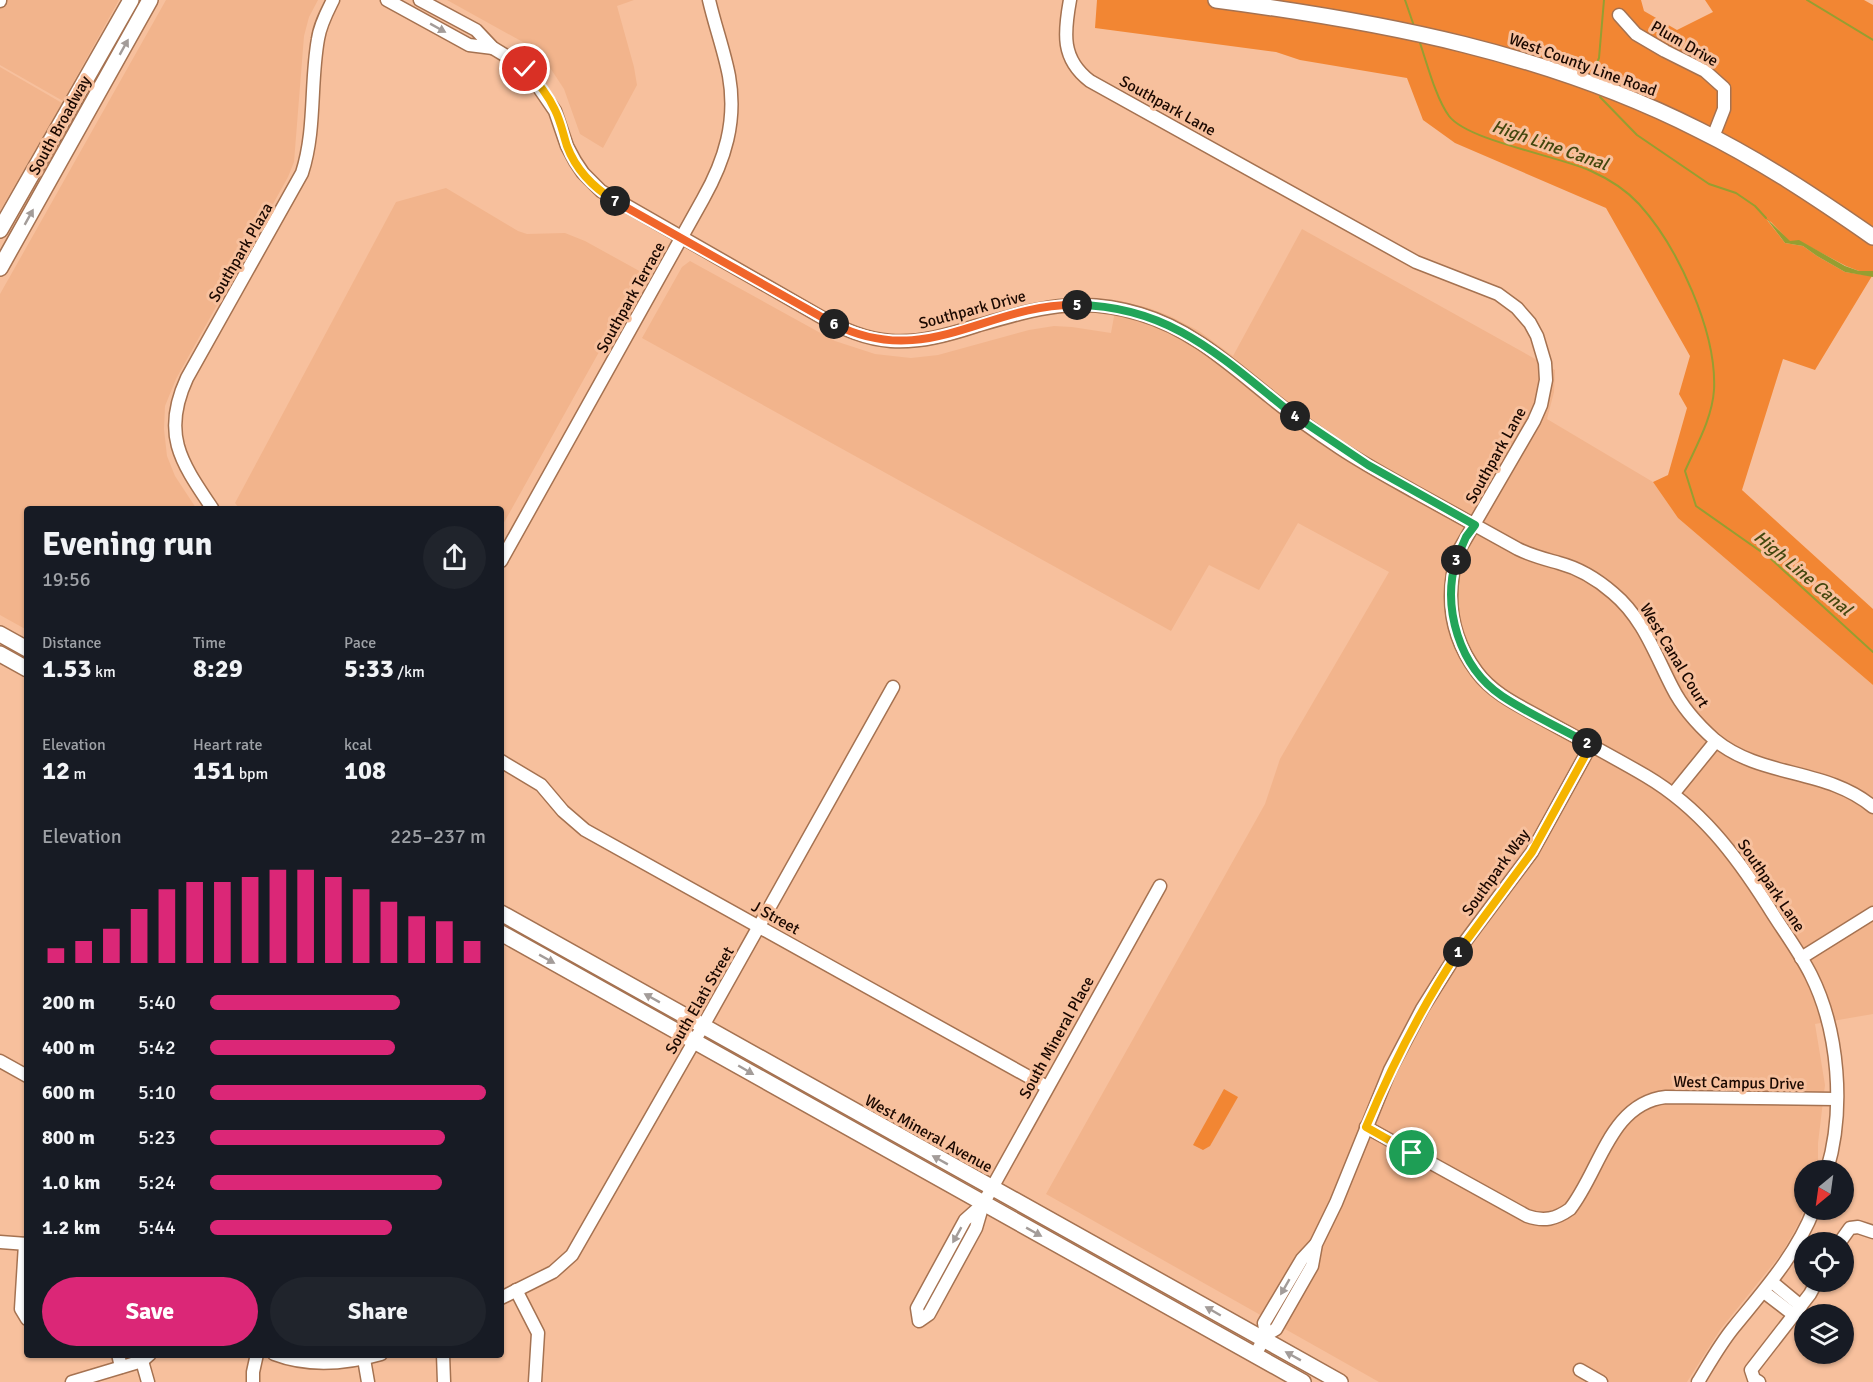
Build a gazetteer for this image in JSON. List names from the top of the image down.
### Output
{
  "streets": {
    "main road": ["West County Line Road", "South Broadway", "West Mineral Avenue"],
    "street": [
      "Plum Drive",
      "Southpark Lane",
      "Southpark Plaza",
      "Southpark Terrace",
      "Southpark Drive",
      "West Canal Court",
      "Southpark Way",
      "J Street",
      "South Elati Street",
      "South Mineral Place",
      "West Campus Drive"
    ]
  },
  "crossings": [
    ["Plum Drive", "West County Line Road"],
    ["Southpark Lane", "Southpark Drive"],
    ["Southpark Lane", "West Canal Court"],
    ["Southpark Lane", "Southpark Way"],
    ["Southpark Lane", "West Campus Drive"],
    ["Southpark Terrace", "Southpark Drive"],
    ["Southpark Drive", "West Canal Court"],
    ["Southpark Way", "West Campus Drive"],
    ["Southpark Way", "West Mineral Avenue"],
    ["J Street", "South Elati Street"],
    ["J Street", "South Mineral Place"],
    ["South Elati Street", "West Mineral Avenue"],
    ["South Mineral Place", "West Mineral Avenue"]
  ],
  "water": ["High Line Canal"],
  "north": "bottom left",
  "page": {
    "pins": [
      "7",
      "5",
      "6",
      "4",
      "3",
      "2",
      "1"
    ],
    "heading": ["Evening run", "19:56"],
    "stats": [
      ["Distance", "1.53 km"],
      ["Time", "8:29"],
      ["Pace", "5:33 /km"],
      ["Elevation", "12 m"],
      ["Heart rate", "151 bpm"],
      ["kcal", "108"]
    ],
    "chart": ["Elevation", "225–237 m"],
    "list": [
      {
        "name": "200 m",
        "note": "5:40"
      },
      {
        "name": "400 m",
        "note": "5:42"
      },
      {
        "name": "600 m",
        "note": "5:10"
      },
      {
        "name": "800 m",
        "note": "5:23"
      },
      {
        "name": "1.0 km",
        "note": "5:24"
      },
      {
        "name": "1.2 km",
        "note": "5:44"
      }
    ],
    "buttons": ["Save", "Share"]
  }
}
